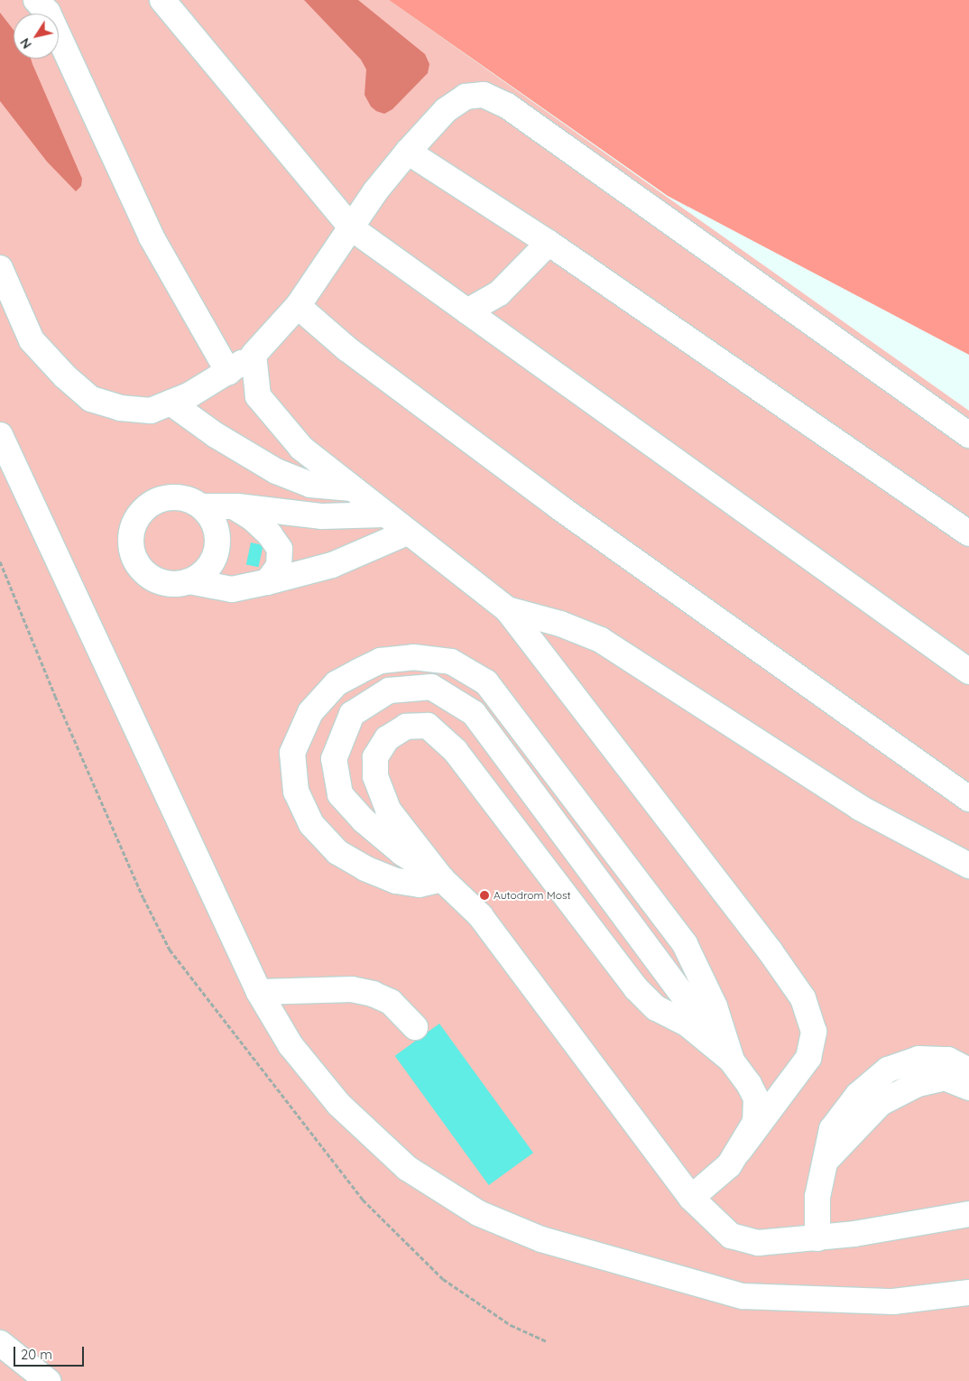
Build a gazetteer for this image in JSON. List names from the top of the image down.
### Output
{
  "places": ["Autodrom Most"],
  "scale_bar": "20 m",
  "north": "bottom left"
}
